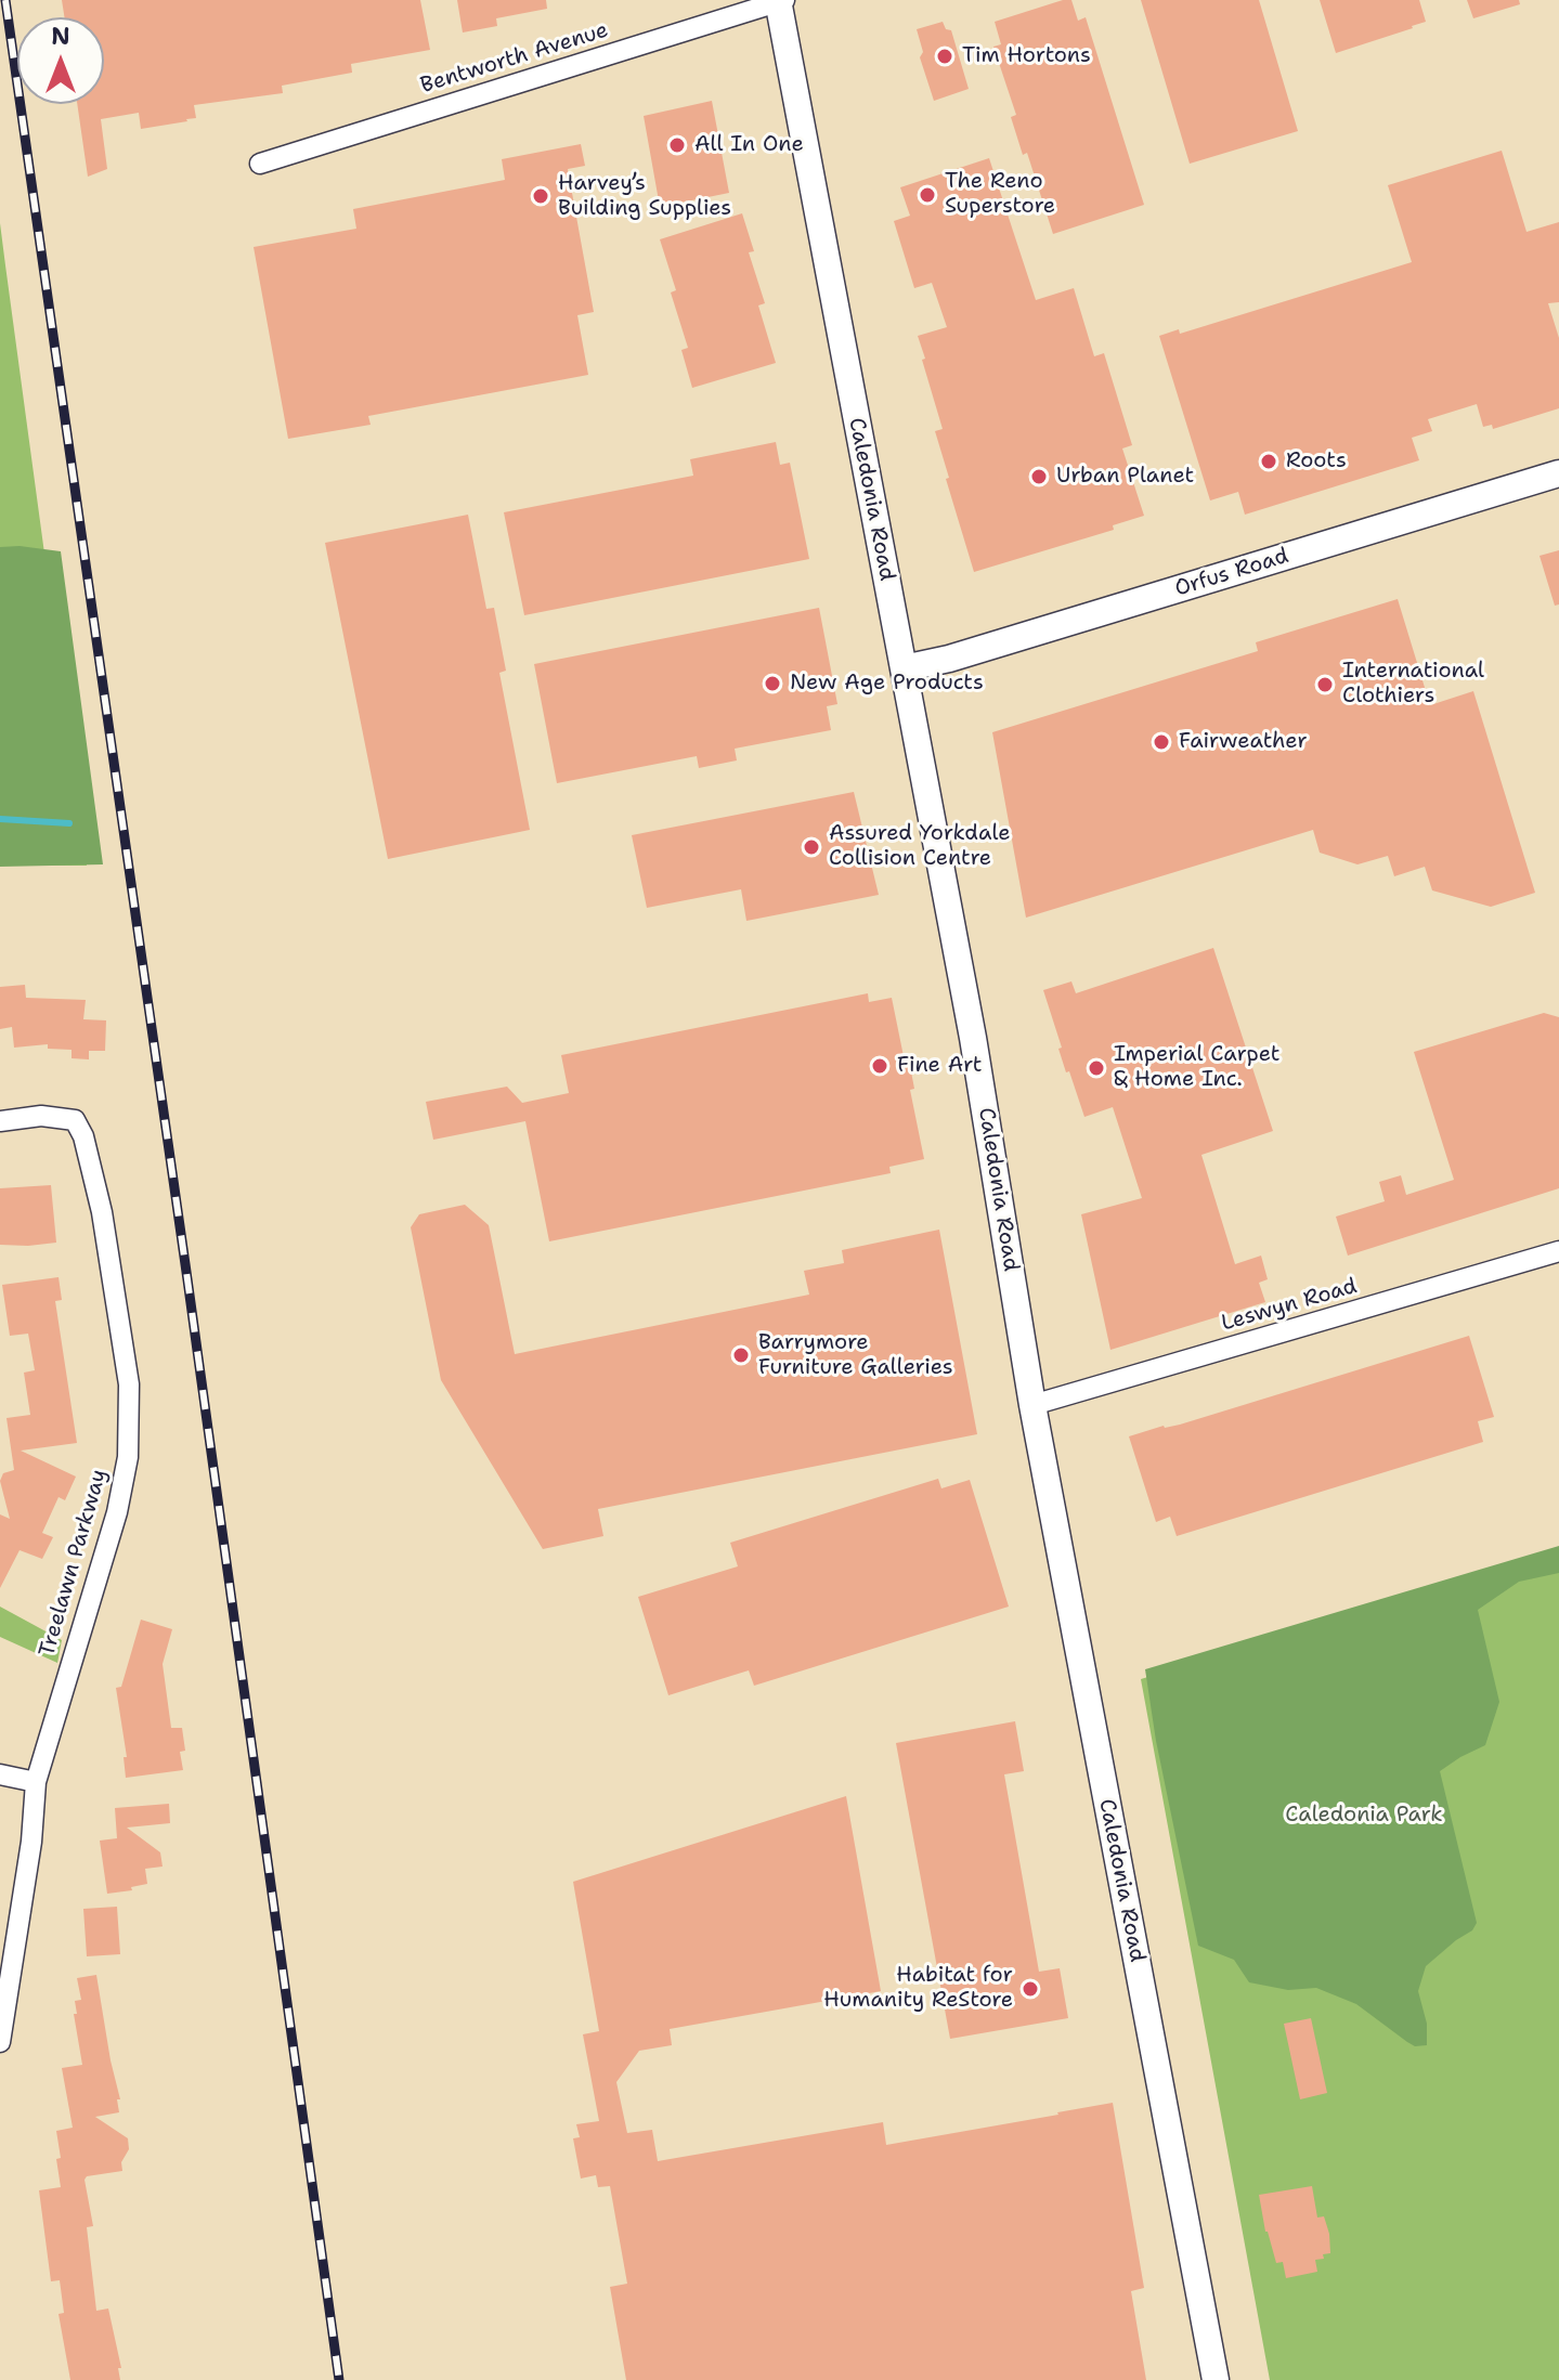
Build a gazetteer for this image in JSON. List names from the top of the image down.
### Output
{
  "streets": {
    "street": [
      "Bentworth Avenue",
      "Caledonia Road",
      "Orfus Road",
      "Leswyn Road",
      "Treelawn Parkway"
    ]
  },
  "crossings": [
    ["Bentworth Avenue", "Caledonia Road"],
    ["Caledonia Road", "Orfus Road"],
    ["Caledonia Road", "Leswyn Road"]
  ],
  "parks": ["Caledonia Park"],
  "places": [
    "Tim Hortons",
    "All In One",
    "The Reno Superstore",
    "Harvey’s Building Supplies",
    "Roots",
    "Urban Planet",
    "New Age Products",
    "International Clothiers",
    "Fairweather",
    "Assured Yorkdale Collision Centre",
    "Fine Art",
    "Imperial Carpet & Home Inc.",
    "Barrymore Furniture Galleries",
    "Habitat for Humanity ReStore"
  ],
  "north": "top"
}
